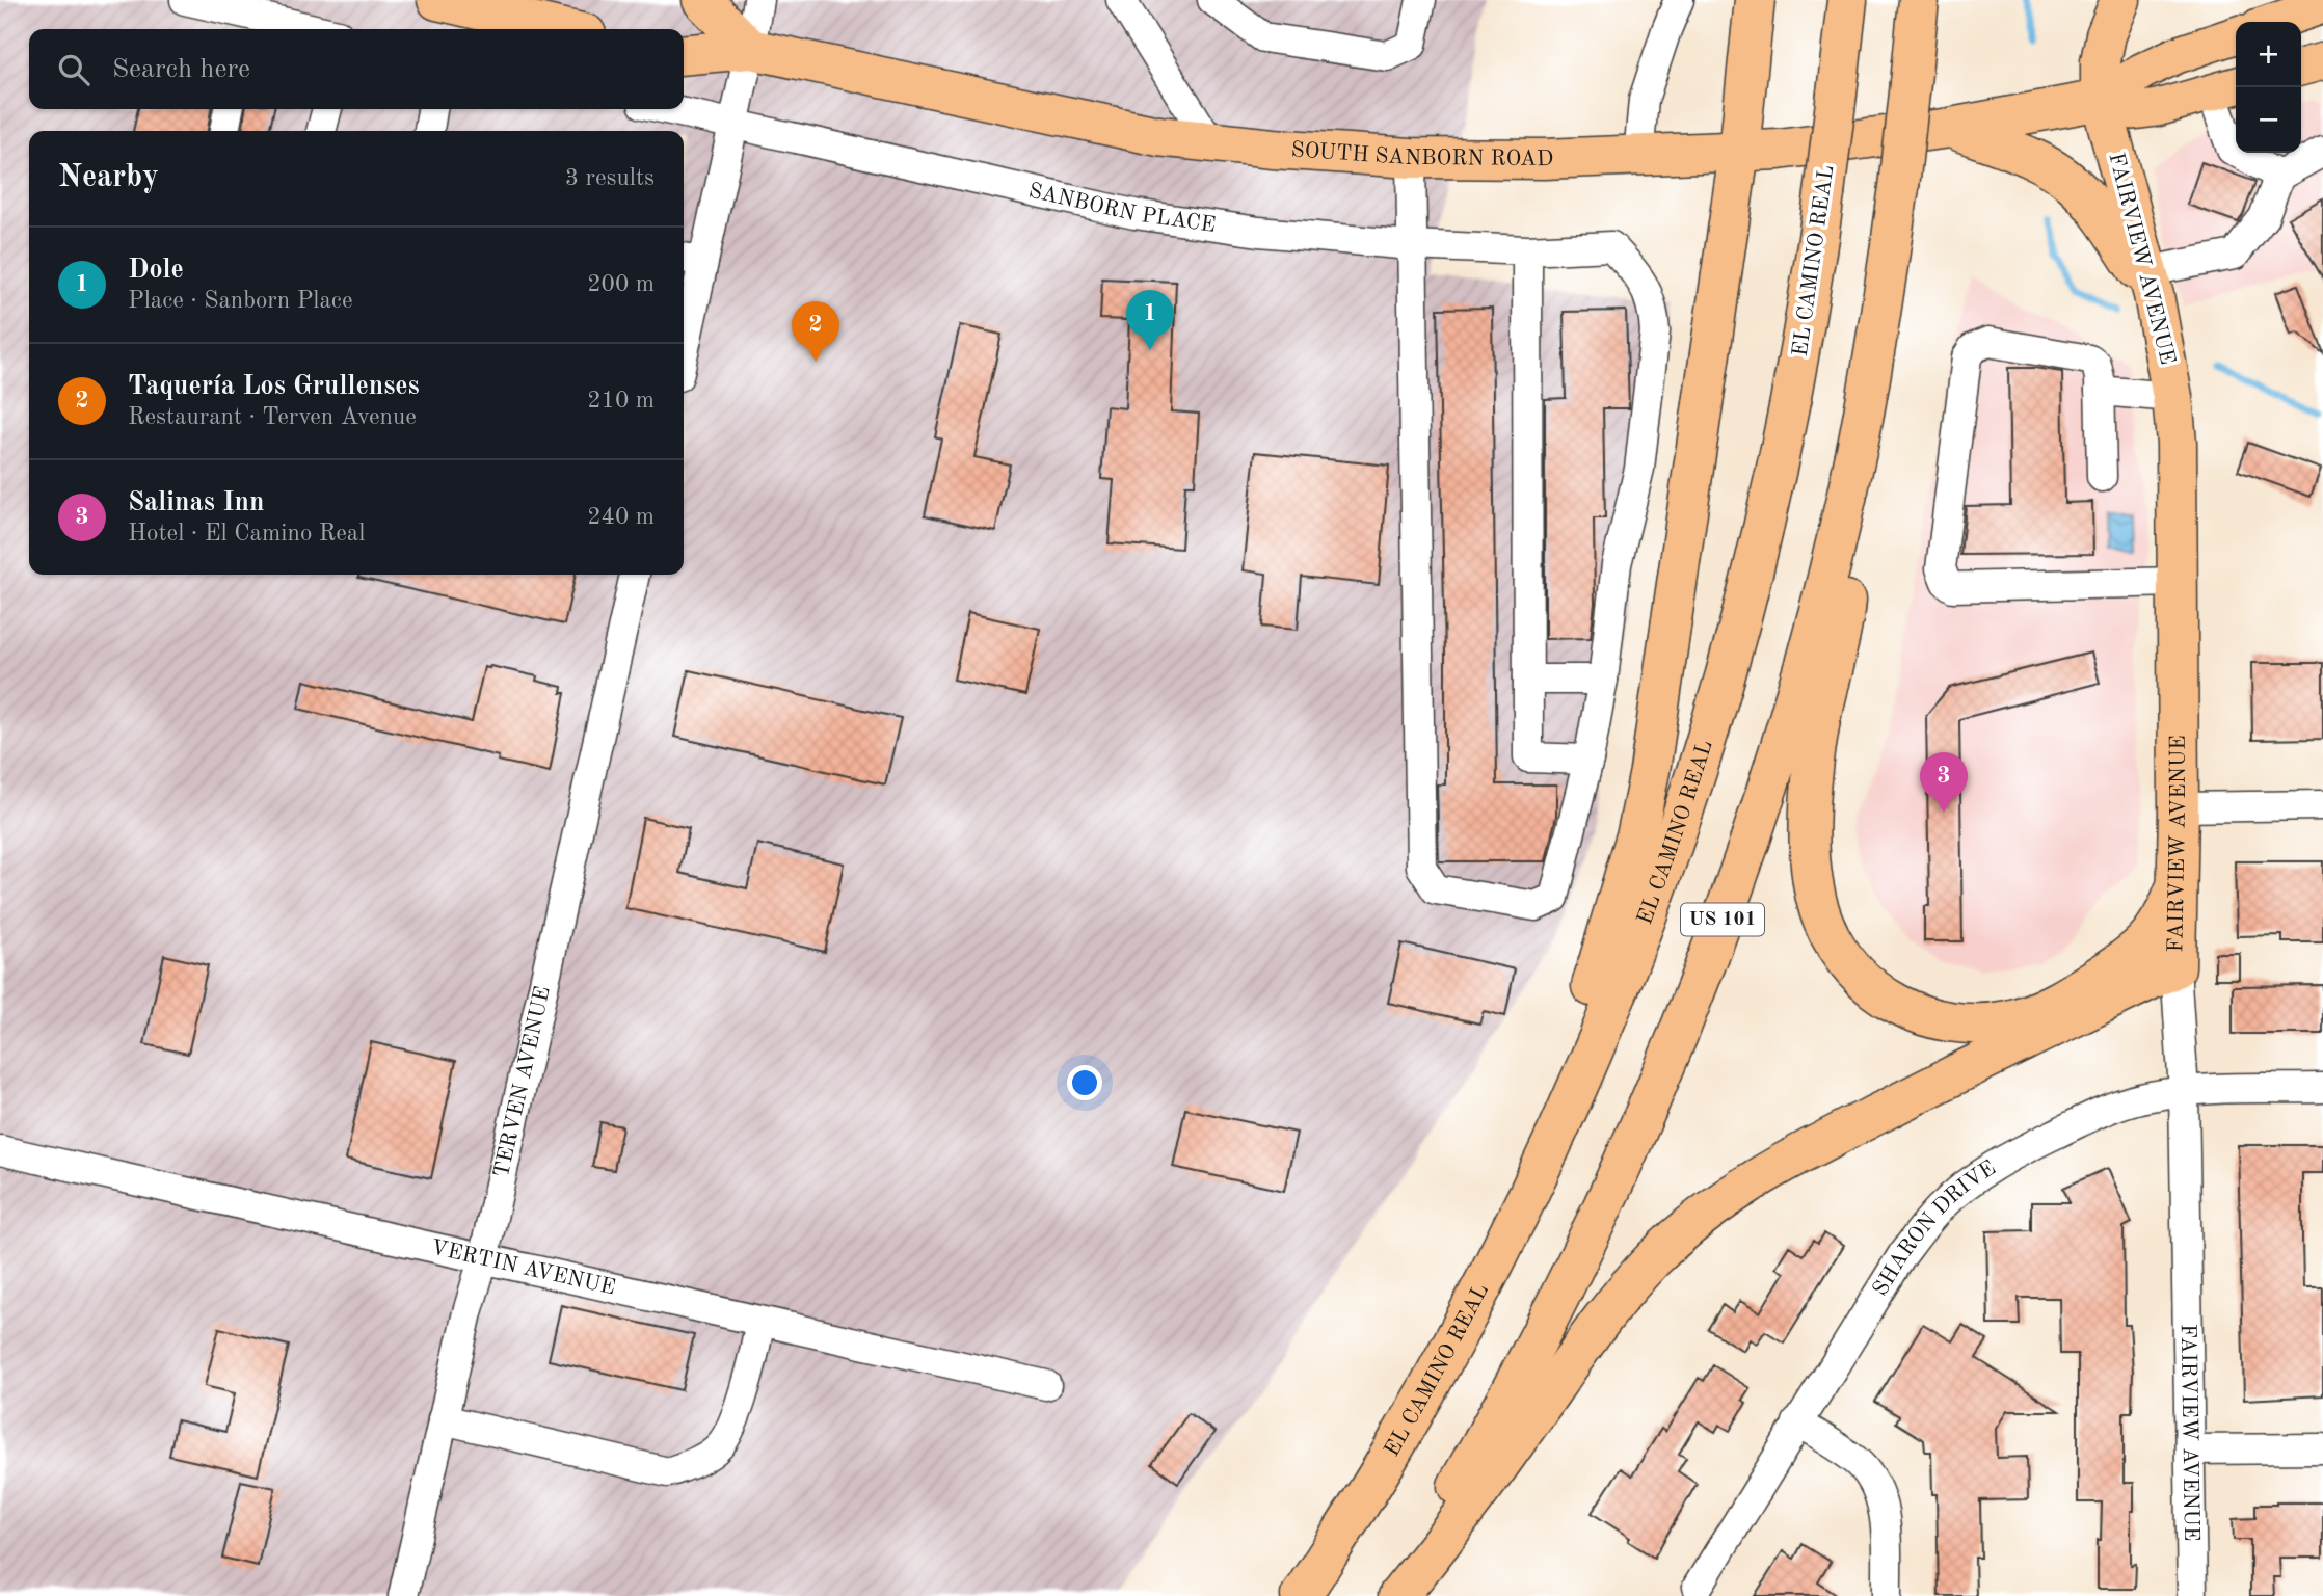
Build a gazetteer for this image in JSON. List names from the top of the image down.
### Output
{
  "streets": {
    "highway": [
      "SOUTH SANBORN ROAD",
      "FAIRVIEW AVENUE",
      "EL CAMINO REAL",
      "US 101"
    ],
    "street": [
      "SANBORN PLACE",
      "TERVEN AVENUE",
      "SHARON DRIVE",
      "VERTIN AVENUE"
    ]
  },
  "crossings": [
    ["SOUTH SANBORN ROAD", "FAIRVIEW AVENUE"],
    ["FAIRVIEW AVENUE", "SHARON DRIVE"],
    ["TERVEN AVENUE", "VERTIN AVENUE"]
  ],
  "page": {
    "map_buttons": ["+", "−"],
    "search": "Search here",
    "heading": ["Nearby", "3 results"],
    "list": [
      {
        "mark": "1",
        "name": "Dole",
        "note": "Place · Sanborn Place",
        "value": "200 m"
      },
      {
        "mark": "2",
        "name": "Taquería Los Grullenses",
        "note": "Restaurant · Terven Avenue",
        "value": "210 m"
      },
      {
        "mark": "3",
        "name": "Salinas Inn",
        "note": "Hotel · El Camino Real",
        "value": "240 m"
      }
    ],
    "pins": ["1", "2", "3"]
  }
}
